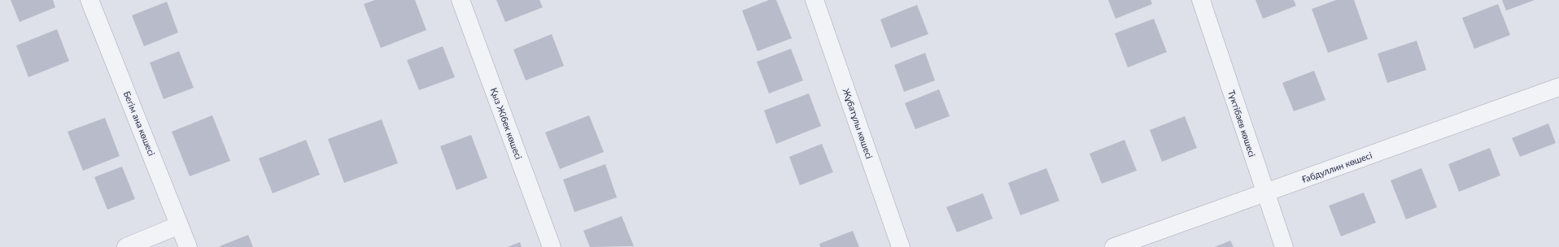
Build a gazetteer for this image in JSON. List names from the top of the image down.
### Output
{
  "streets": {
    "street": [
      "Бегім ана көшесі",
      "Қыз Жібек көшесі",
      "Жұбатұлы көшесі",
      "Түктібаев көшесі",
      "Ғабдуллин көшесі"
    ]
  },
  "crossings": [
    ["Түктібаев көшесі", "Ғабдуллин көшесі"]
  ]
}
